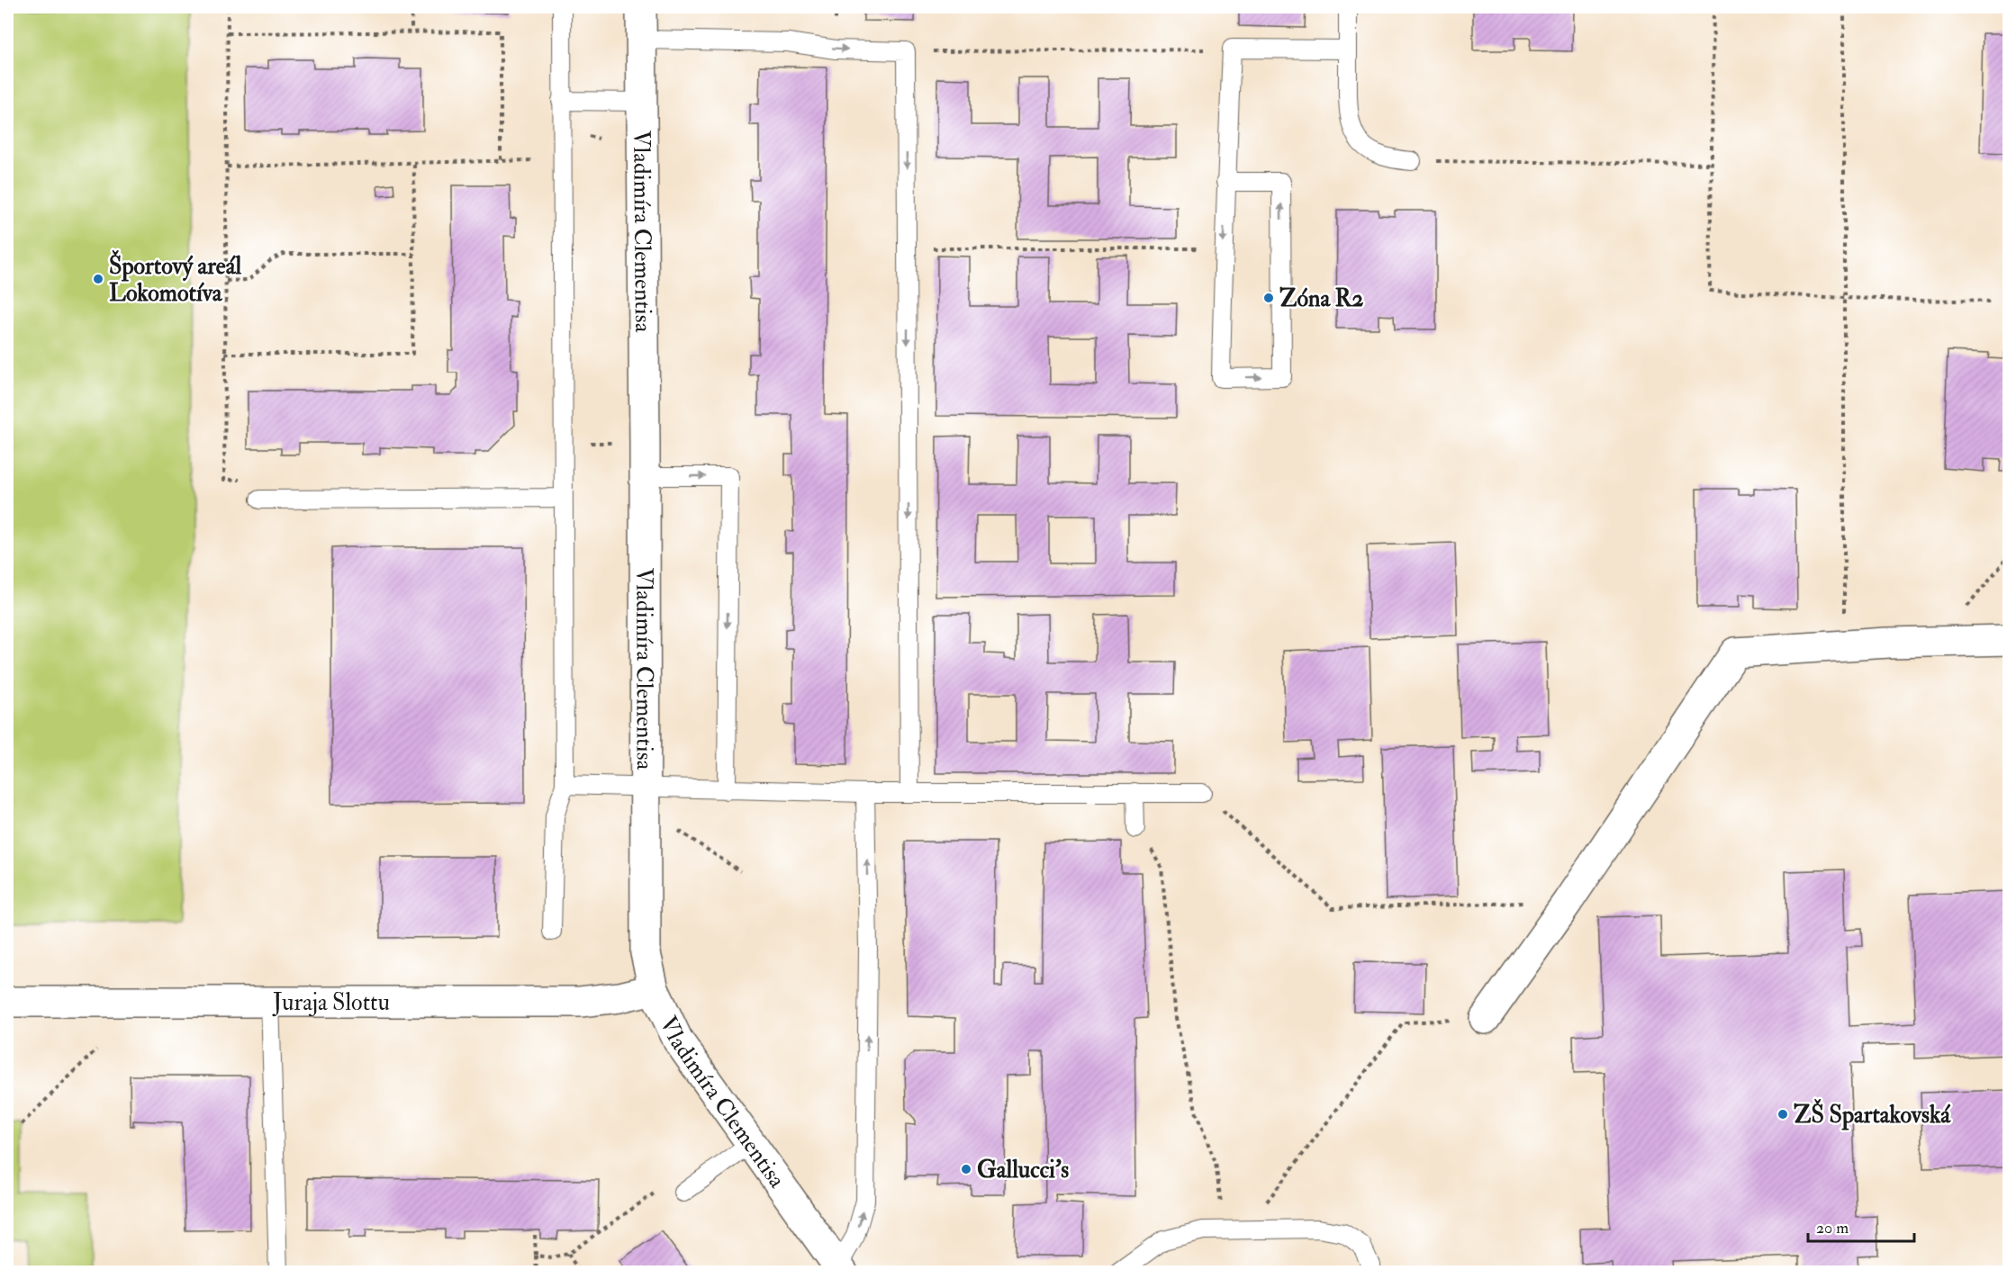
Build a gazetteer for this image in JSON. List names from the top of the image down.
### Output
{
  "streets": {
    "street": ["Vladimíra Clementisa", "Juraja Slottu"]
  },
  "crossings": [
    ["Vladimíra Clementisa", "Juraja Slottu"]
  ],
  "places": [
    "Športový areál Lokomotíva",
    "Zóna R2",
    "ZŠ Spartakovská",
    "Gallucci's"
  ],
  "scale_bar": "20 m"
}
